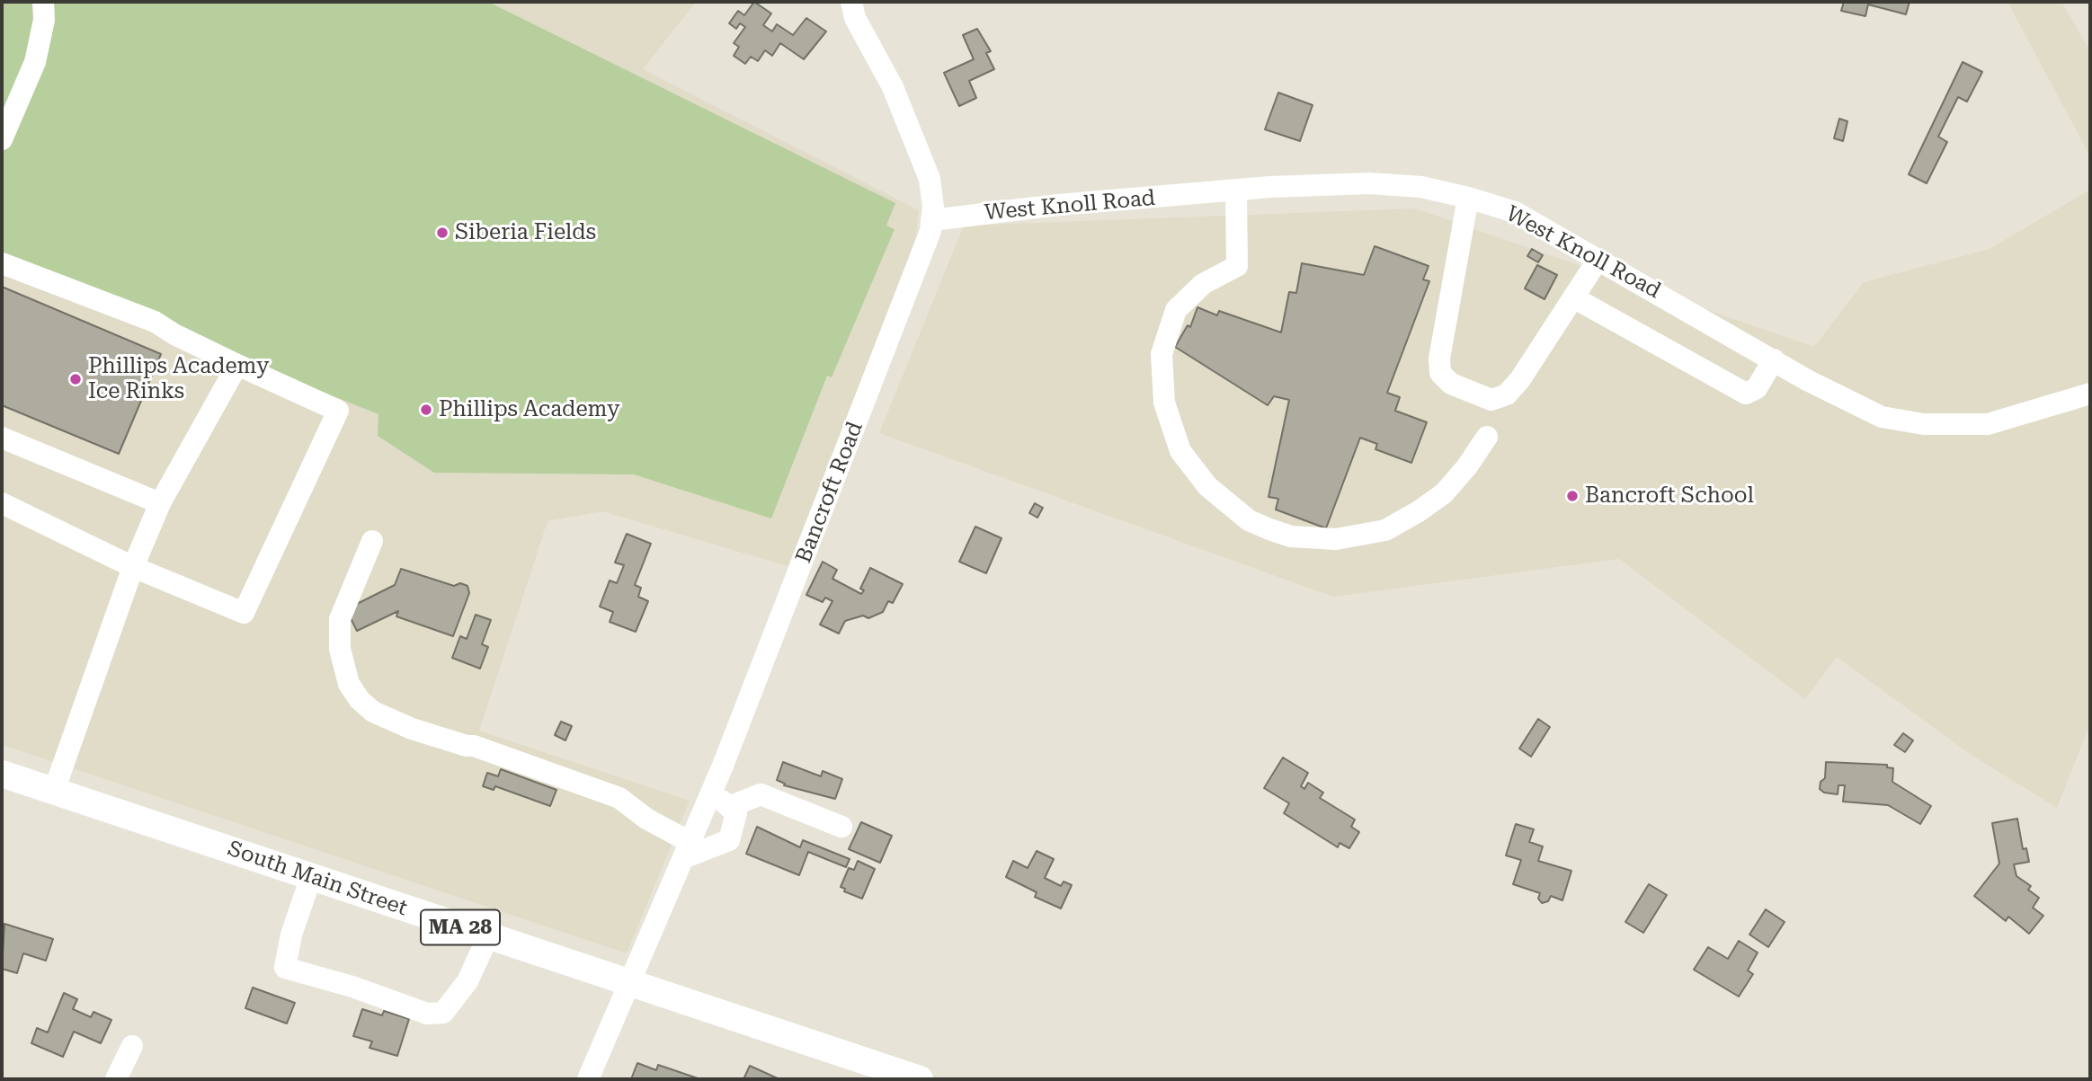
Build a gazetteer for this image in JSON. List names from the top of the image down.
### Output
{
  "streets": {
    "main road": ["South Main Street", "MA 28"],
    "street": ["West Knoll Road", "Bancroft Road"]
  },
  "crossings": [
    ["West Knoll Road", "Bancroft Road"],
    ["Bancroft Road", "South Main Street"]
  ],
  "places": [
    "Siberia Fields",
    "Phillips Academy Ice Rinks",
    "Phillips Academy",
    "Bancroft School"
  ]
}
